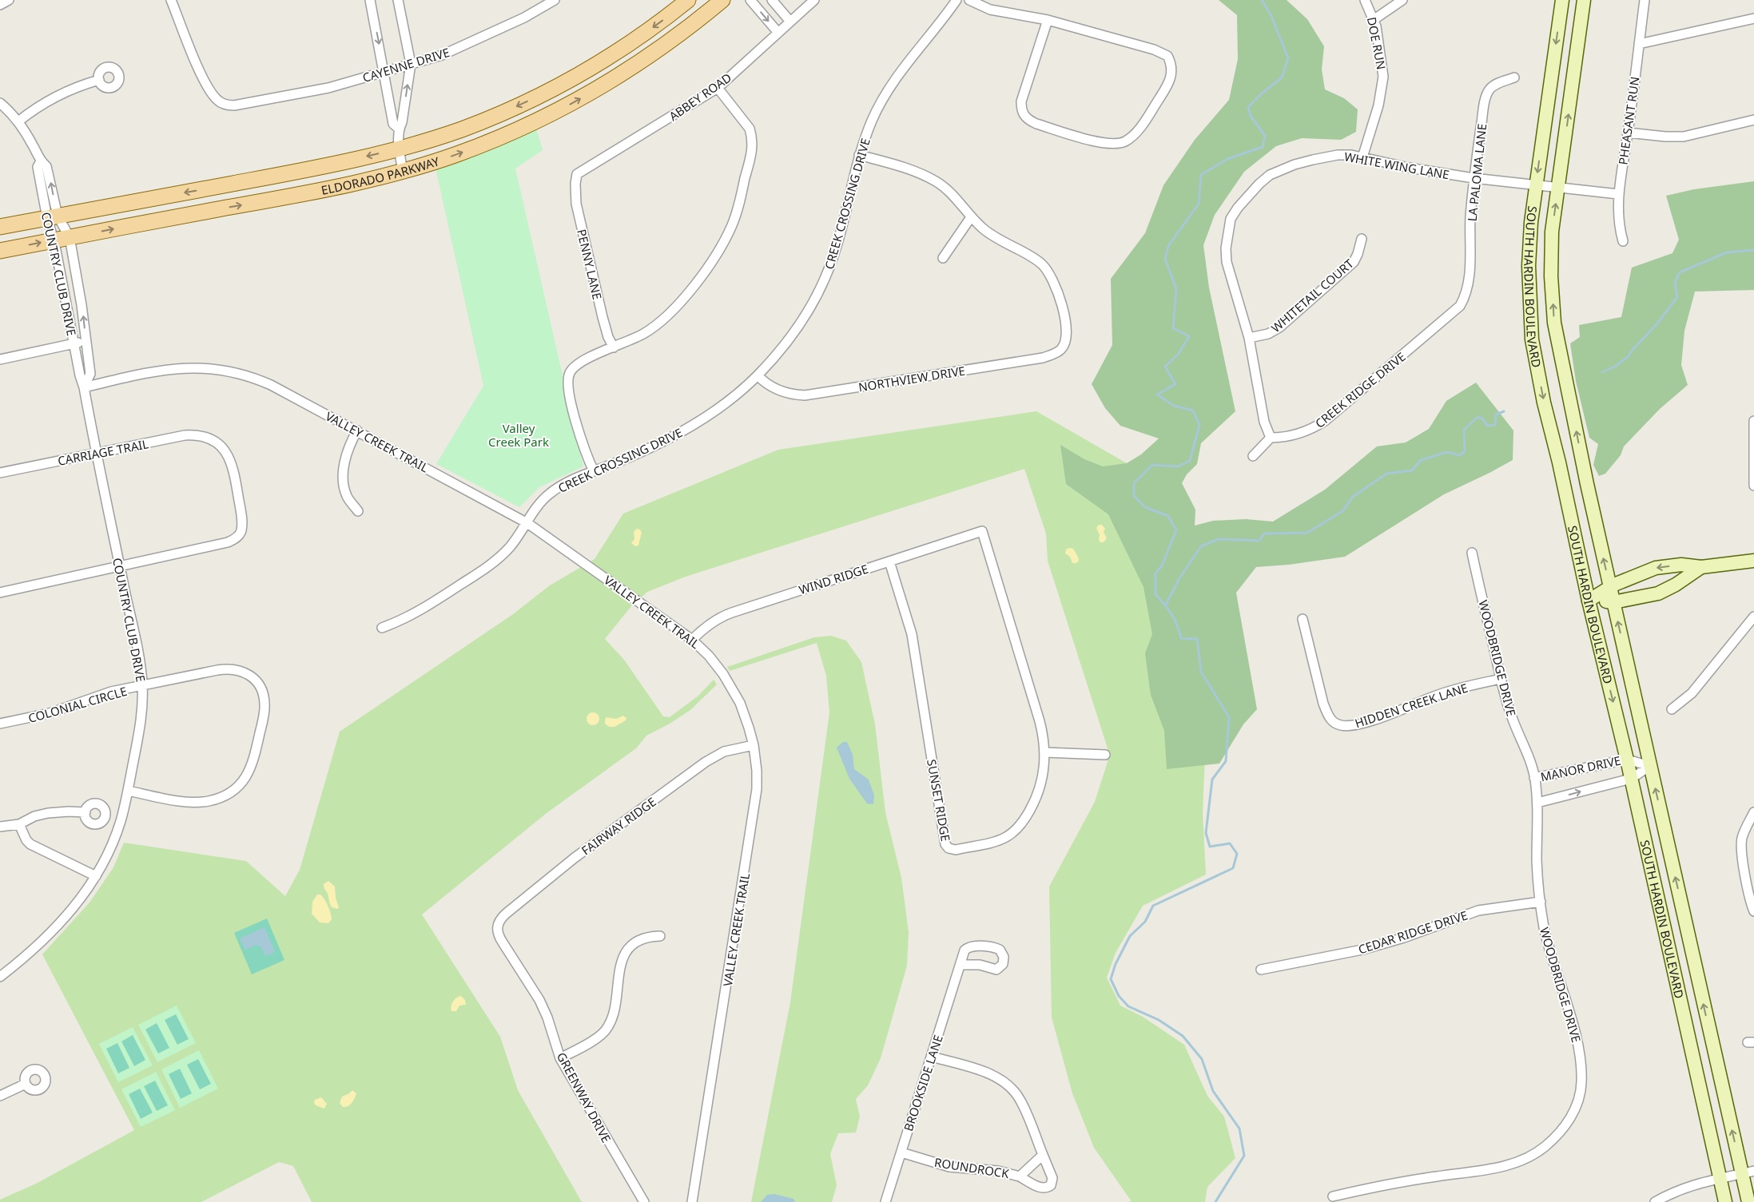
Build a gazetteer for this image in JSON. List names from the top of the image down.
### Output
{
  "streets": {
    "main road": ["ELDORADO PARKWAY", "SOUTH HARDIN BOULEVARD"],
    "street": [
      "DOE RUN",
      "CAYENNE DRIVE",
      "ABBEY ROAD",
      "PHEASANT RUN",
      "WHITE WING LANE",
      "LA PALOMA LANE",
      "CREEK CROSSING DRIVE",
      "PENNY LANE",
      "COUNTRY CLUB DRIVE",
      "WHITETAIL COURT",
      "NORTHVIEW DRIVE",
      "CREEK RIDGE DRIVE",
      "VALLEY CREEK TRAIL",
      "CARRIAGE TRAIL",
      "WIND RIDGE",
      "WOODBRIDGE DRIVE",
      "COLONIAL CIRCLE",
      "HIDDEN CREEK LANE",
      "MANOR DRIVE",
      "SUNSET RIDGE",
      "FAIRWAY RIDGE",
      "CEDAR RIDGE DRIVE",
      "BROOKSIDE LANE",
      "GREENWAY DRIVE",
      "ROUNDROCK"
    ]
  },
  "crossings": [
    ["DOE RUN", "WHITE WING LANE"],
    ["ABBEY ROAD", "PENNY LANE"],
    ["PHEASANT RUN", "WHITE WING LANE"],
    ["WHITE WING LANE", "LA PALOMA LANE"],
    ["WHITE WING LANE", "SOUTH HARDIN BOULEVARD"],
    ["WHITE WING LANE", "WHITETAIL COURT"],
    ["WHITE WING LANE", "CREEK RIDGE DRIVE"],
    ["LA PALOMA LANE", "CREEK RIDGE DRIVE"],
    ["ELDORADO PARKWAY", "COUNTRY CLUB DRIVE"],
    ["CREEK CROSSING DRIVE", "NORTHVIEW DRIVE"],
    ["CREEK CROSSING DRIVE", "VALLEY CREEK TRAIL"],
    ["COUNTRY CLUB DRIVE", "VALLEY CREEK TRAIL"],
    ["COUNTRY CLUB DRIVE", "CARRIAGE TRAIL"],
    ["COUNTRY CLUB DRIVE", "COLONIAL CIRCLE"],
    ["SOUTH HARDIN BOULEVARD", "MANOR DRIVE"],
    ["VALLEY CREEK TRAIL", "WIND RIDGE"],
    ["VALLEY CREEK TRAIL", "FAIRWAY RIDGE"],
    ["WIND RIDGE", "SUNSET RIDGE"],
    ["WOODBRIDGE DRIVE", "HIDDEN CREEK LANE"],
    ["WOODBRIDGE DRIVE", "MANOR DRIVE"],
    ["WOODBRIDGE DRIVE", "CEDAR RIDGE DRIVE"],
    ["FAIRWAY RIDGE", "GREENWAY DRIVE"],
    ["BROOKSIDE LANE", "ROUNDROCK"]
  ],
  "parks": ["Valley Creek Park"]
}
